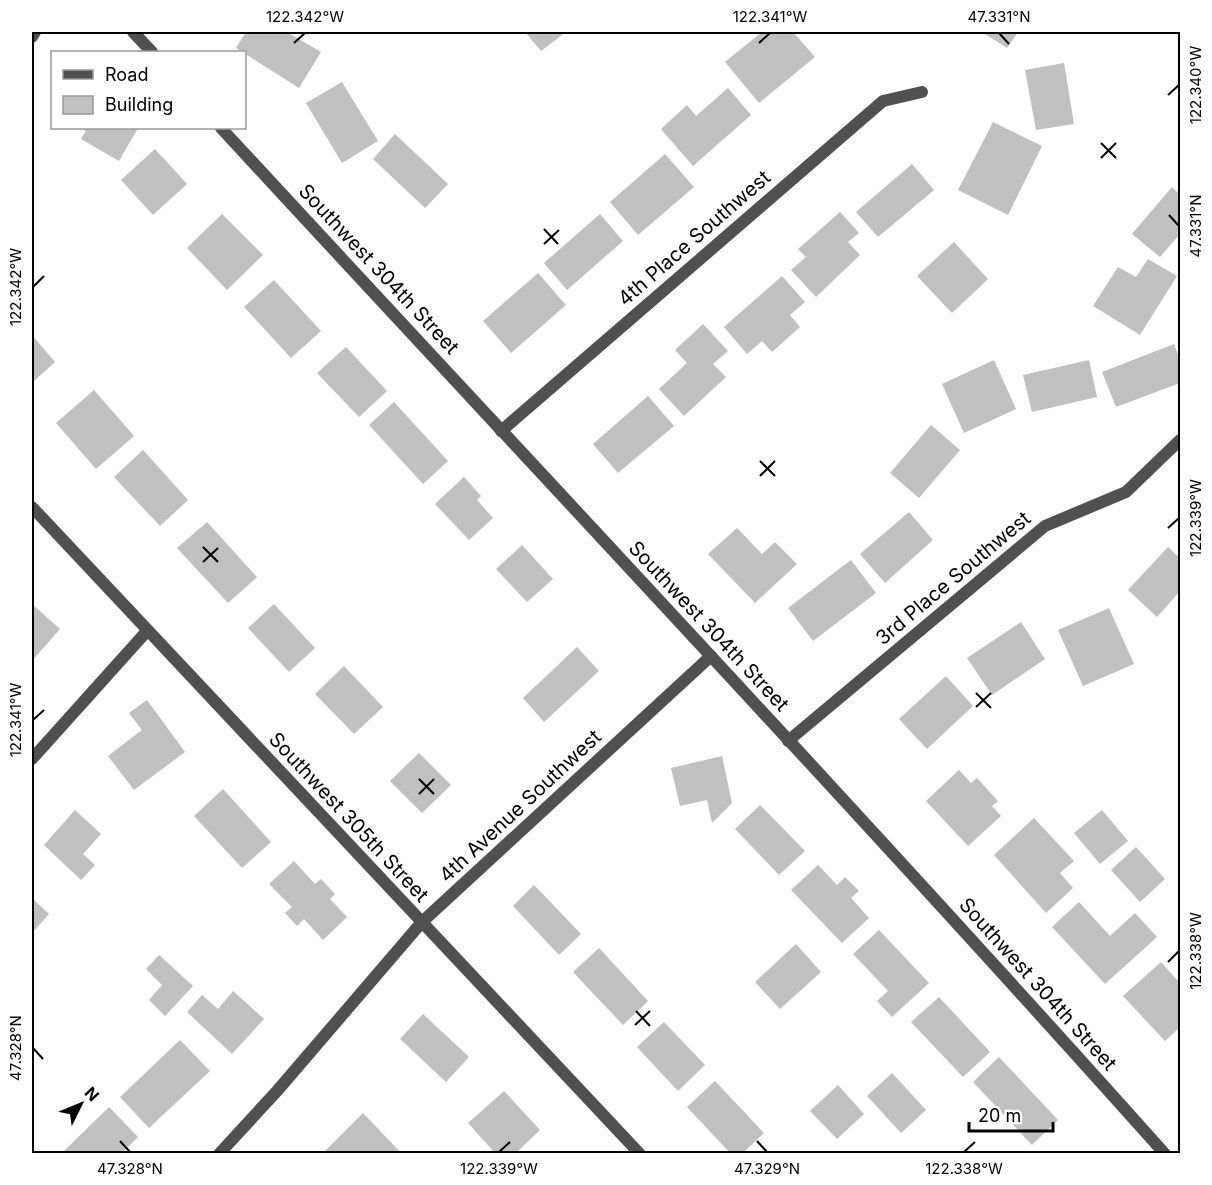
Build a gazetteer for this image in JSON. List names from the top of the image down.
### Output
{
  "streets": {
    "street": [
      "4th Place Southwest",
      "Southwest 304th Street",
      "3rd Place Southwest",
      "4th Avenue Southwest",
      "Southwest 305th Street"
    ]
  },
  "crossings": [
    ["4th Place Southwest", "Southwest 304th Street"],
    ["Southwest 304th Street", "3rd Place Southwest"],
    ["Southwest 304th Street", "4th Avenue Southwest"],
    ["4th Avenue Southwest", "Southwest 305th Street"]
  ],
  "legend": ["Road", "Building"],
  "scale_bar": "20 m",
  "north": "top right",
  "coordinates": [
    "122.342°W",
    "122.341°W",
    "47.331°N",
    "122.340°W",
    "122.339°W",
    "122.338°W",
    "47.328°N",
    "47.329°N"
  ]
}
